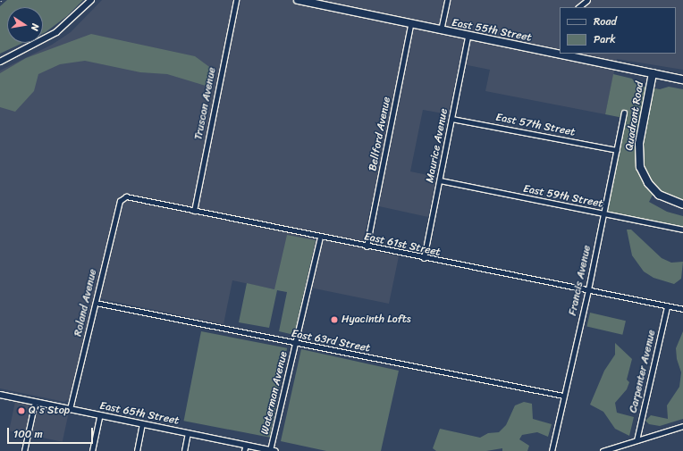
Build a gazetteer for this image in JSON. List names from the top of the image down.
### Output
{
  "streets": {
    "main road": ["East 55th Street", "Quadrant Road"],
    "street": [
      "Truscon Avenue",
      "East 57th Street",
      "Bellford Avenue",
      "Maurice Avenue",
      "East 59th Street",
      "East 61st Street",
      "Francis Avenue",
      "Roland Avenue",
      "East 63rd Street",
      "Carpenter Avenue",
      "Waterman Avenue",
      "East 65th Street"
    ]
  },
  "crossings": [
    ["East 55th Street", "Quadrant Road"],
    ["East 55th Street", "Bellford Avenue"],
    ["East 55th Street", "Maurice Avenue"],
    ["Truscon Avenue", "East 61st Street"],
    ["East 57th Street", "Maurice Avenue"],
    ["East 57th Street", "Francis Avenue"],
    ["Bellford Avenue", "East 61st Street"],
    ["Maurice Avenue", "East 59th Street"],
    ["Maurice Avenue", "East 61st Street"],
    ["East 59th Street", "Francis Avenue"],
    ["East 61st Street", "Francis Avenue"],
    ["East 61st Street", "Roland Avenue"],
    ["East 61st Street", "Carpenter Avenue"],
    ["East 61st Street", "Waterman Avenue"],
    ["Francis Avenue", "East 63rd Street"],
    ["Roland Avenue", "East 63rd Street"],
    ["Roland Avenue", "East 65th Street"],
    ["East 63rd Street", "Waterman Avenue"],
    ["Waterman Avenue", "East 65th Street"]
  ],
  "places": ["Hyacinth Lofts", "Q's Stop"],
  "legend": ["Road", "Park"],
  "scale_bar": "100 m",
  "north": "right"
}
